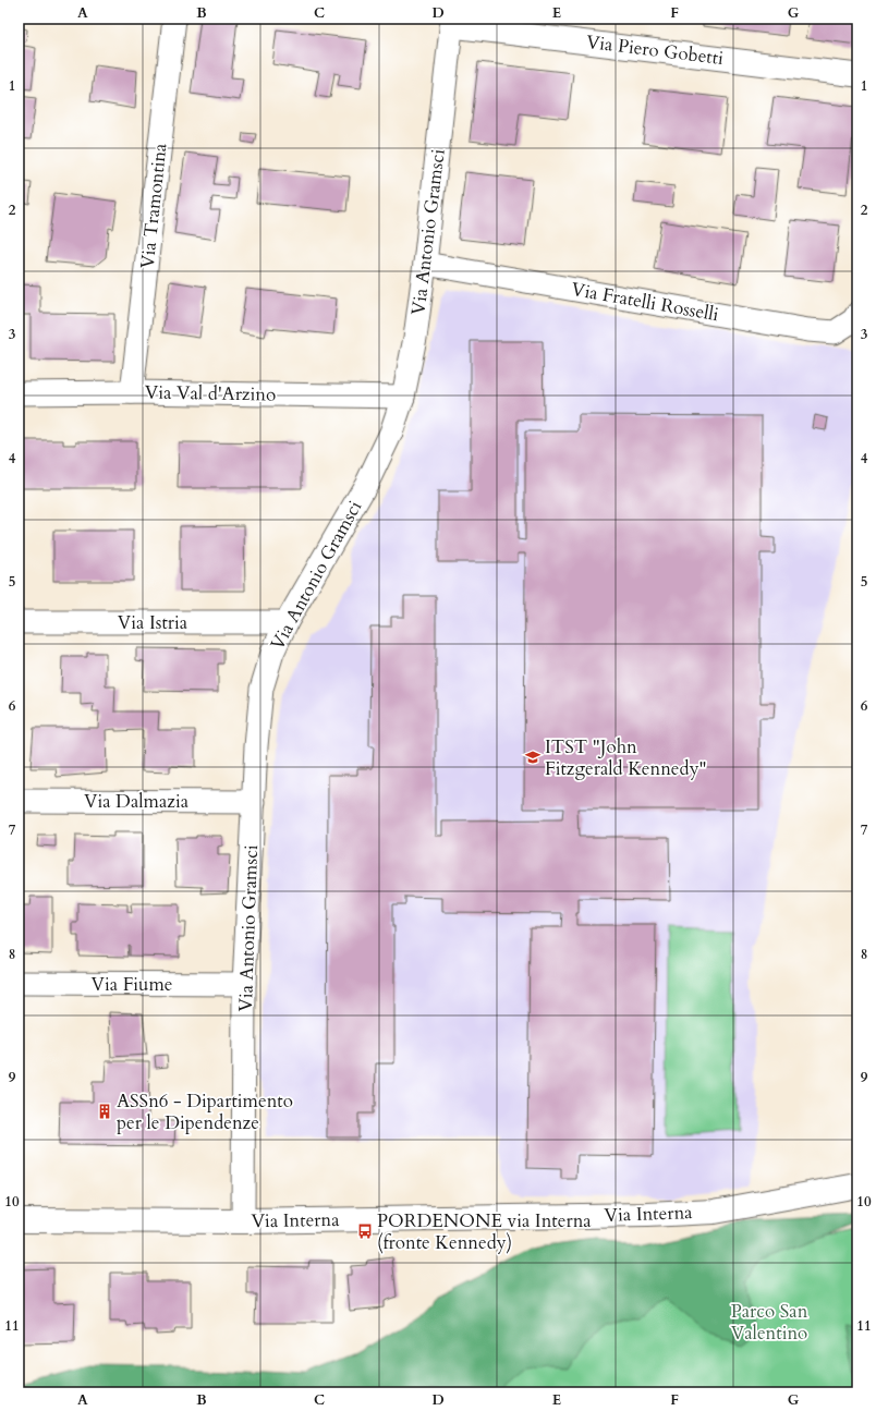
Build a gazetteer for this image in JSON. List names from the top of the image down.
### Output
{
  "streets": {
    "street": [
      "Via Piero Gobetti",
      "Via Tramontina",
      "Via Antonio Gramsci",
      "Via Fratelli Rosselli",
      "Via Val d'Arzino",
      "Via Istria",
      "Via Dalmazia",
      "Via Fiume",
      "Via Interna"
    ]
  },
  "crossings": [
    ["Via Piero Gobetti", "Via Antonio Gramsci"],
    ["Via Tramontina", "Via Val d'Arzino"],
    ["Via Antonio Gramsci", "Via Fratelli Rosselli"],
    ["Via Antonio Gramsci", "Via Val d'Arzino"],
    ["Via Antonio Gramsci", "Via Istria"],
    ["Via Antonio Gramsci", "Via Dalmazia"],
    ["Via Antonio Gramsci", "Via Fiume"],
    ["Via Antonio Gramsci", "Via Interna"]
  ],
  "parks": ["Parco San Valentino"],
  "places": {
    "school or university": ["ITST \"John Fitzgerald Kennedy\""],
    "building": ["ASSn6 - Dipartimento per le Dipendenze"],
    "bus stop": ["PORDENONE via Interna (fronte Kennedy)"]
  },
  "grid": {
    "columns": [
      "A",
      "B",
      "C",
      "D",
      "E",
      "F",
      "G"
    ],
    "rows": [
      "1",
      "2",
      "3",
      "4",
      "5",
      "6",
      "7",
      "8",
      "9",
      "10",
      "11"
    ]
  }
}
